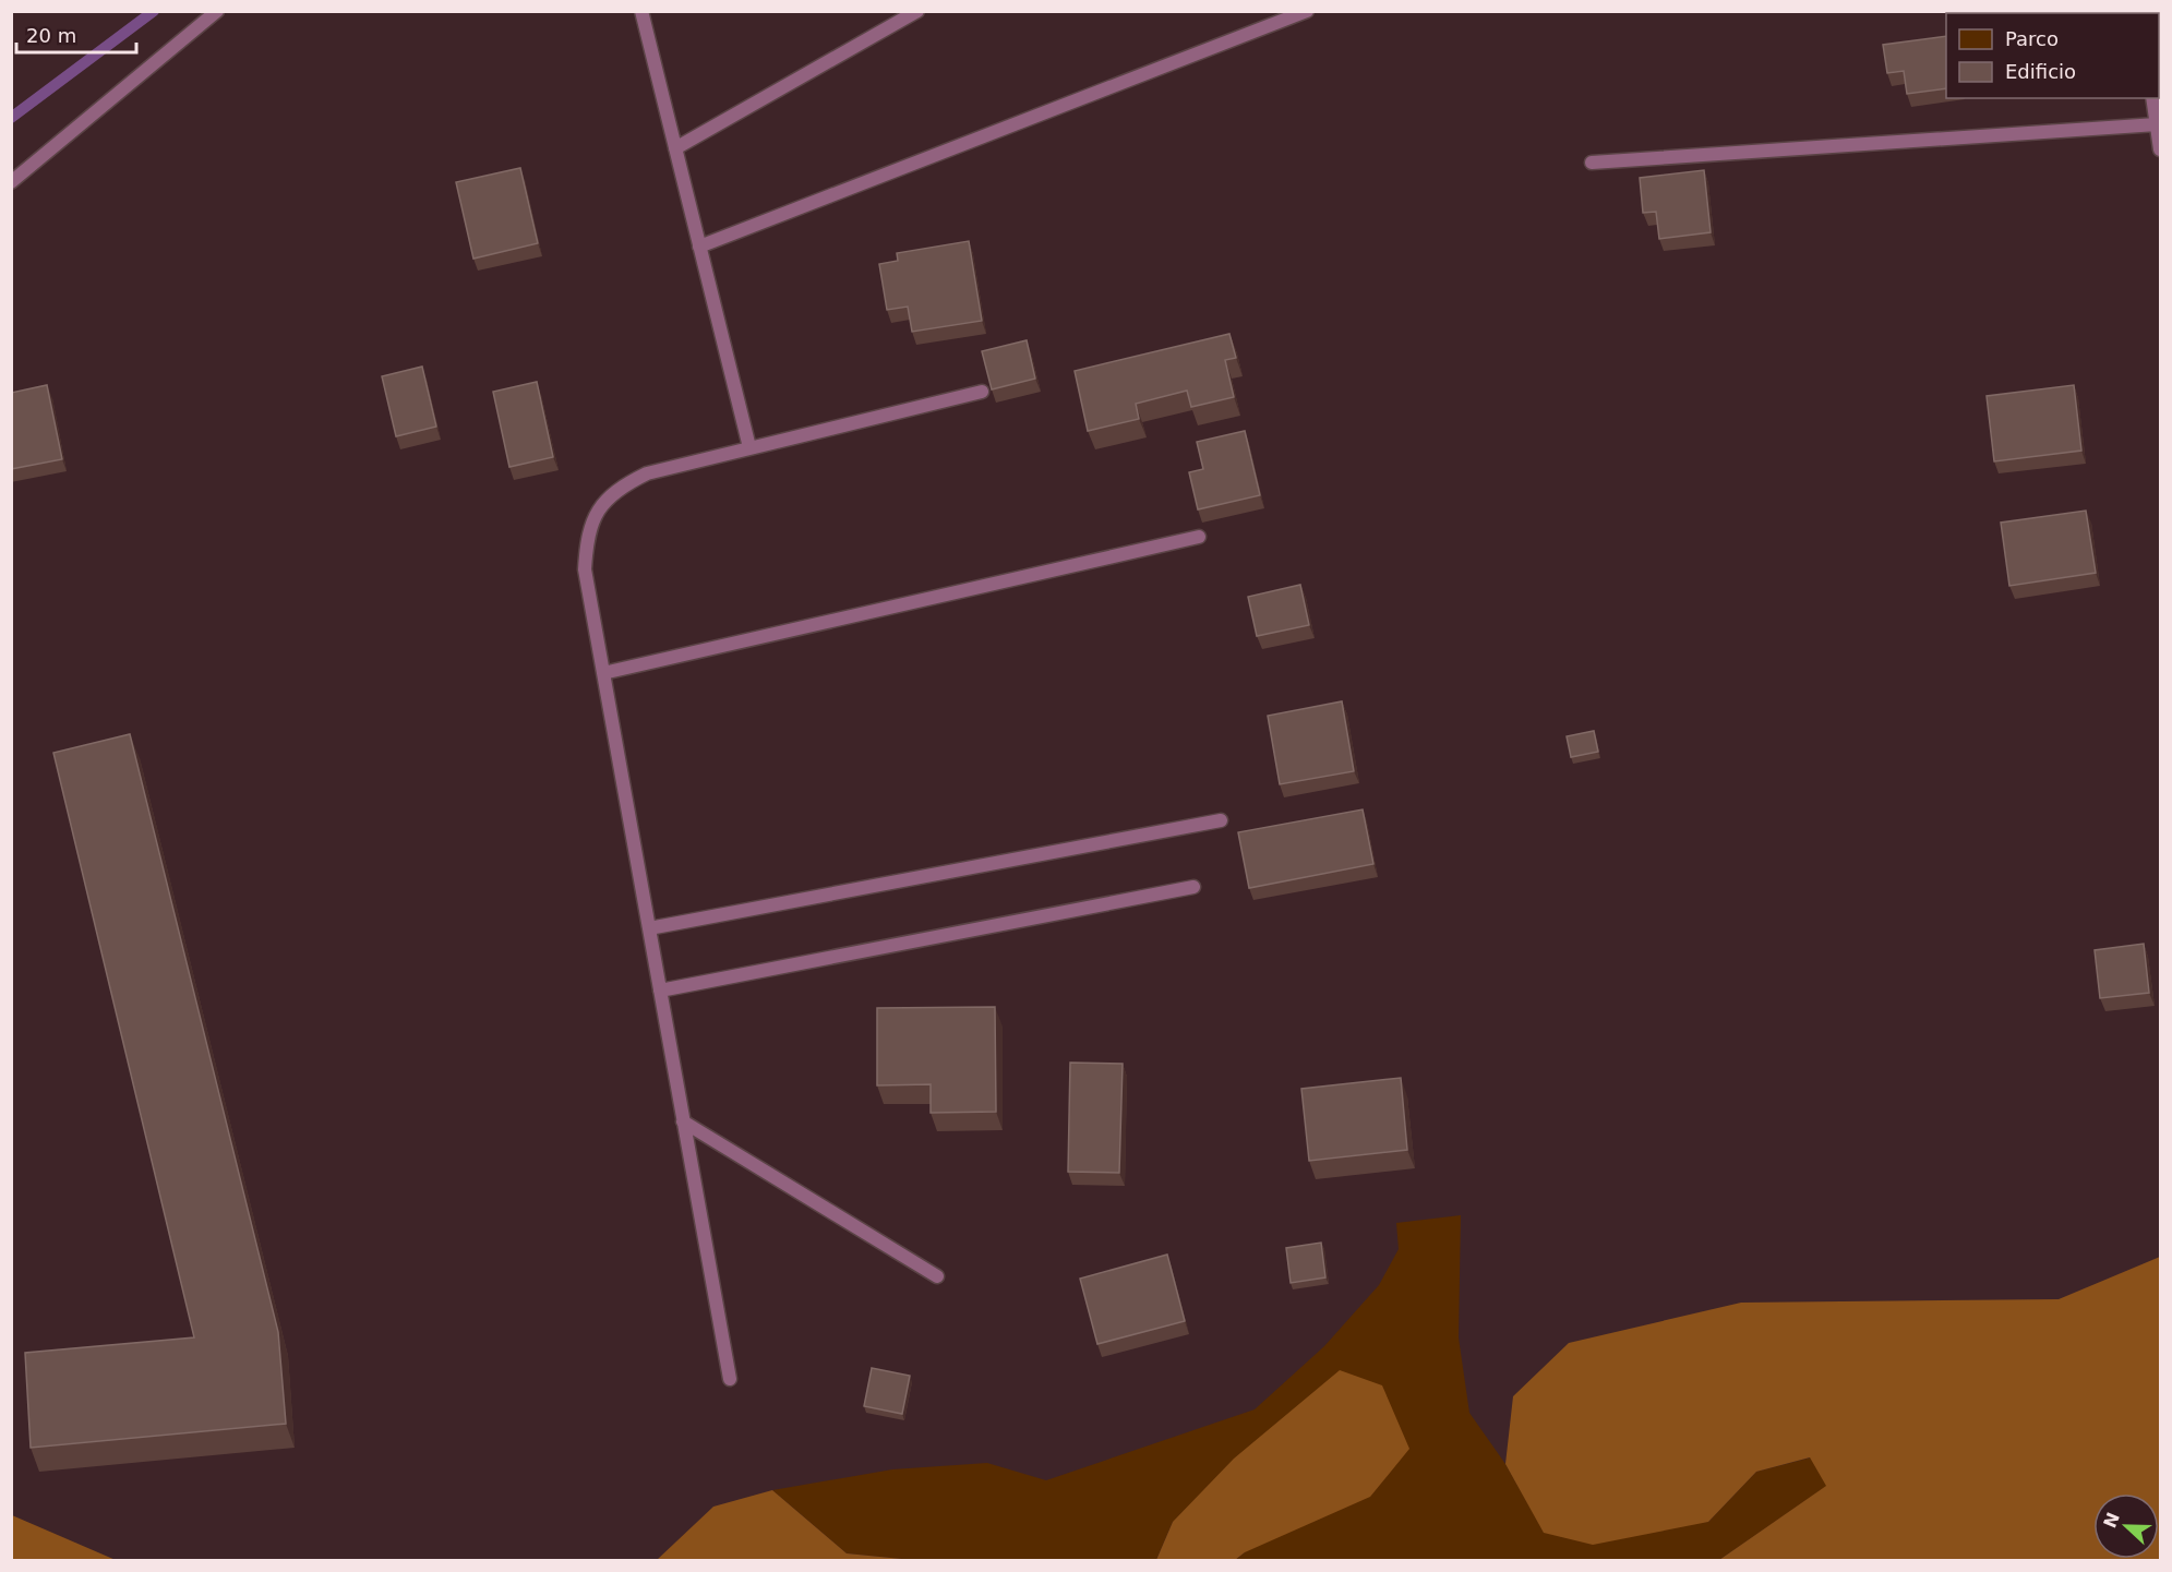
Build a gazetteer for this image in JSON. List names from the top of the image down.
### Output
{
  "legend": ["Parco", "Edificio"],
  "scale_bar": "20 m",
  "north": "left"
}
